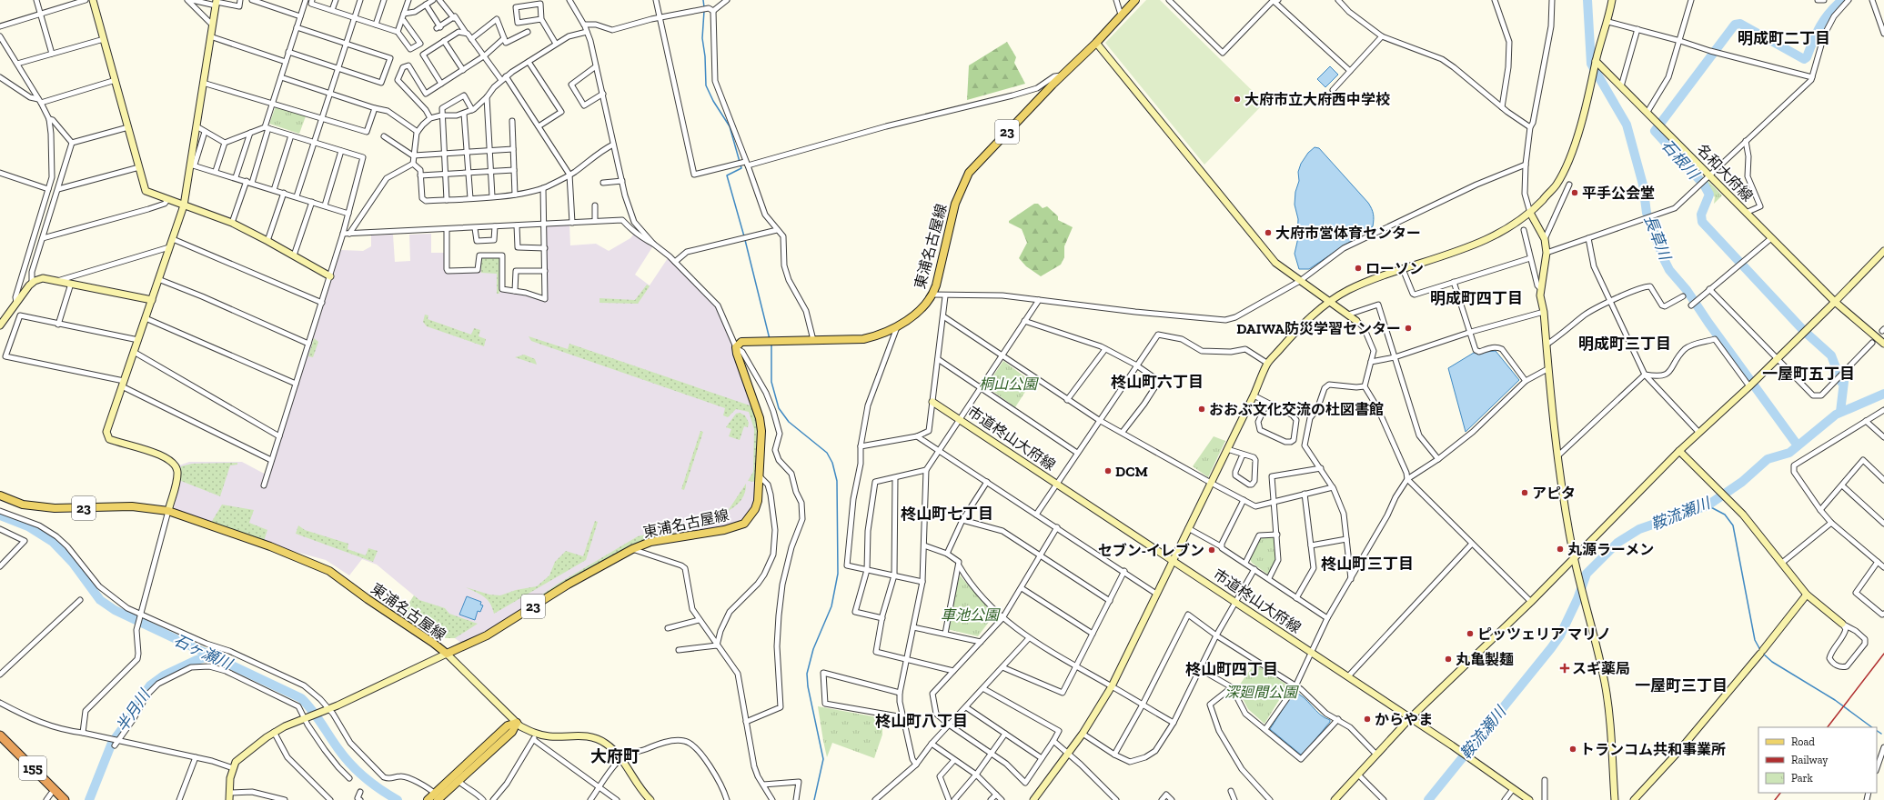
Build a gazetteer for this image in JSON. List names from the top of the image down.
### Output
{
  "streets": {
    "highway": ["155"],
    "main road": ["23", "東浦名古屋線"],
    "street": ["名和大府線", "市道柊山大府線"]
  },
  "districts": [
    "明成町二丁目",
    "明成町四丁目",
    "明成町三丁目",
    "一屋町五丁目",
    "柊山町六丁目",
    "柊山町七丁目",
    "柊山町三丁目",
    "柊山町四丁目",
    "一屋町三丁目",
    "柊山町八丁目",
    "大府町"
  ],
  "water": [
    "石根川",
    "長草川",
    "鞍流瀬川",
    "石ヶ瀬川",
    "半月川"
  ],
  "parks": ["桐山公園", "車池公園", "深廻間公園"],
  "places": {
    "other": [
      "大府市立大府西中学校",
      "平手公会堂",
      "大府市営体育センター",
      "ローソン",
      "DAIWA防災学習センター",
      "おおぶ文化交流の杜図書館",
      "DCM",
      "アピタ",
      "丸源ラーメン",
      "セブン-イレブン",
      "ピッツェリア マリノ",
      "丸亀製麺",
      "からやま",
      "トランコム共和事業所"
    ],
    "health": ["スギ薬局"]
  },
  "legend": ["Road", "Railway", "Park"]
}
